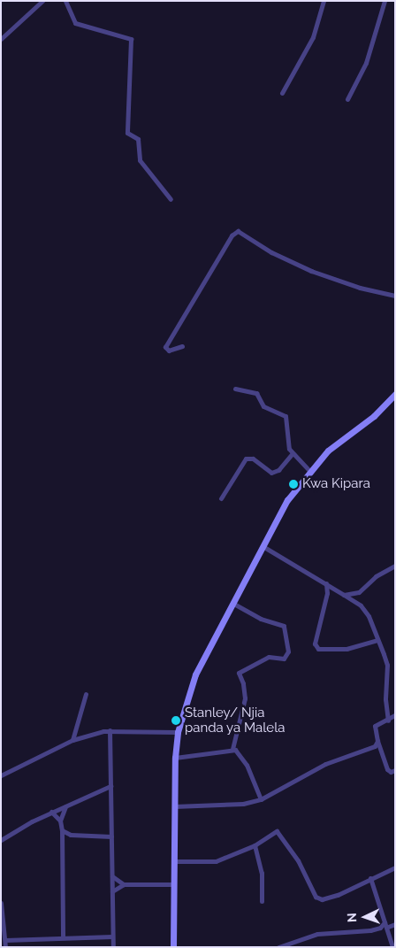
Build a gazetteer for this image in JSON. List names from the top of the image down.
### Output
{
  "places": ["Kwa Kipara", "Stanley/ Njia panda ya Malela"],
  "north": "left"
}
